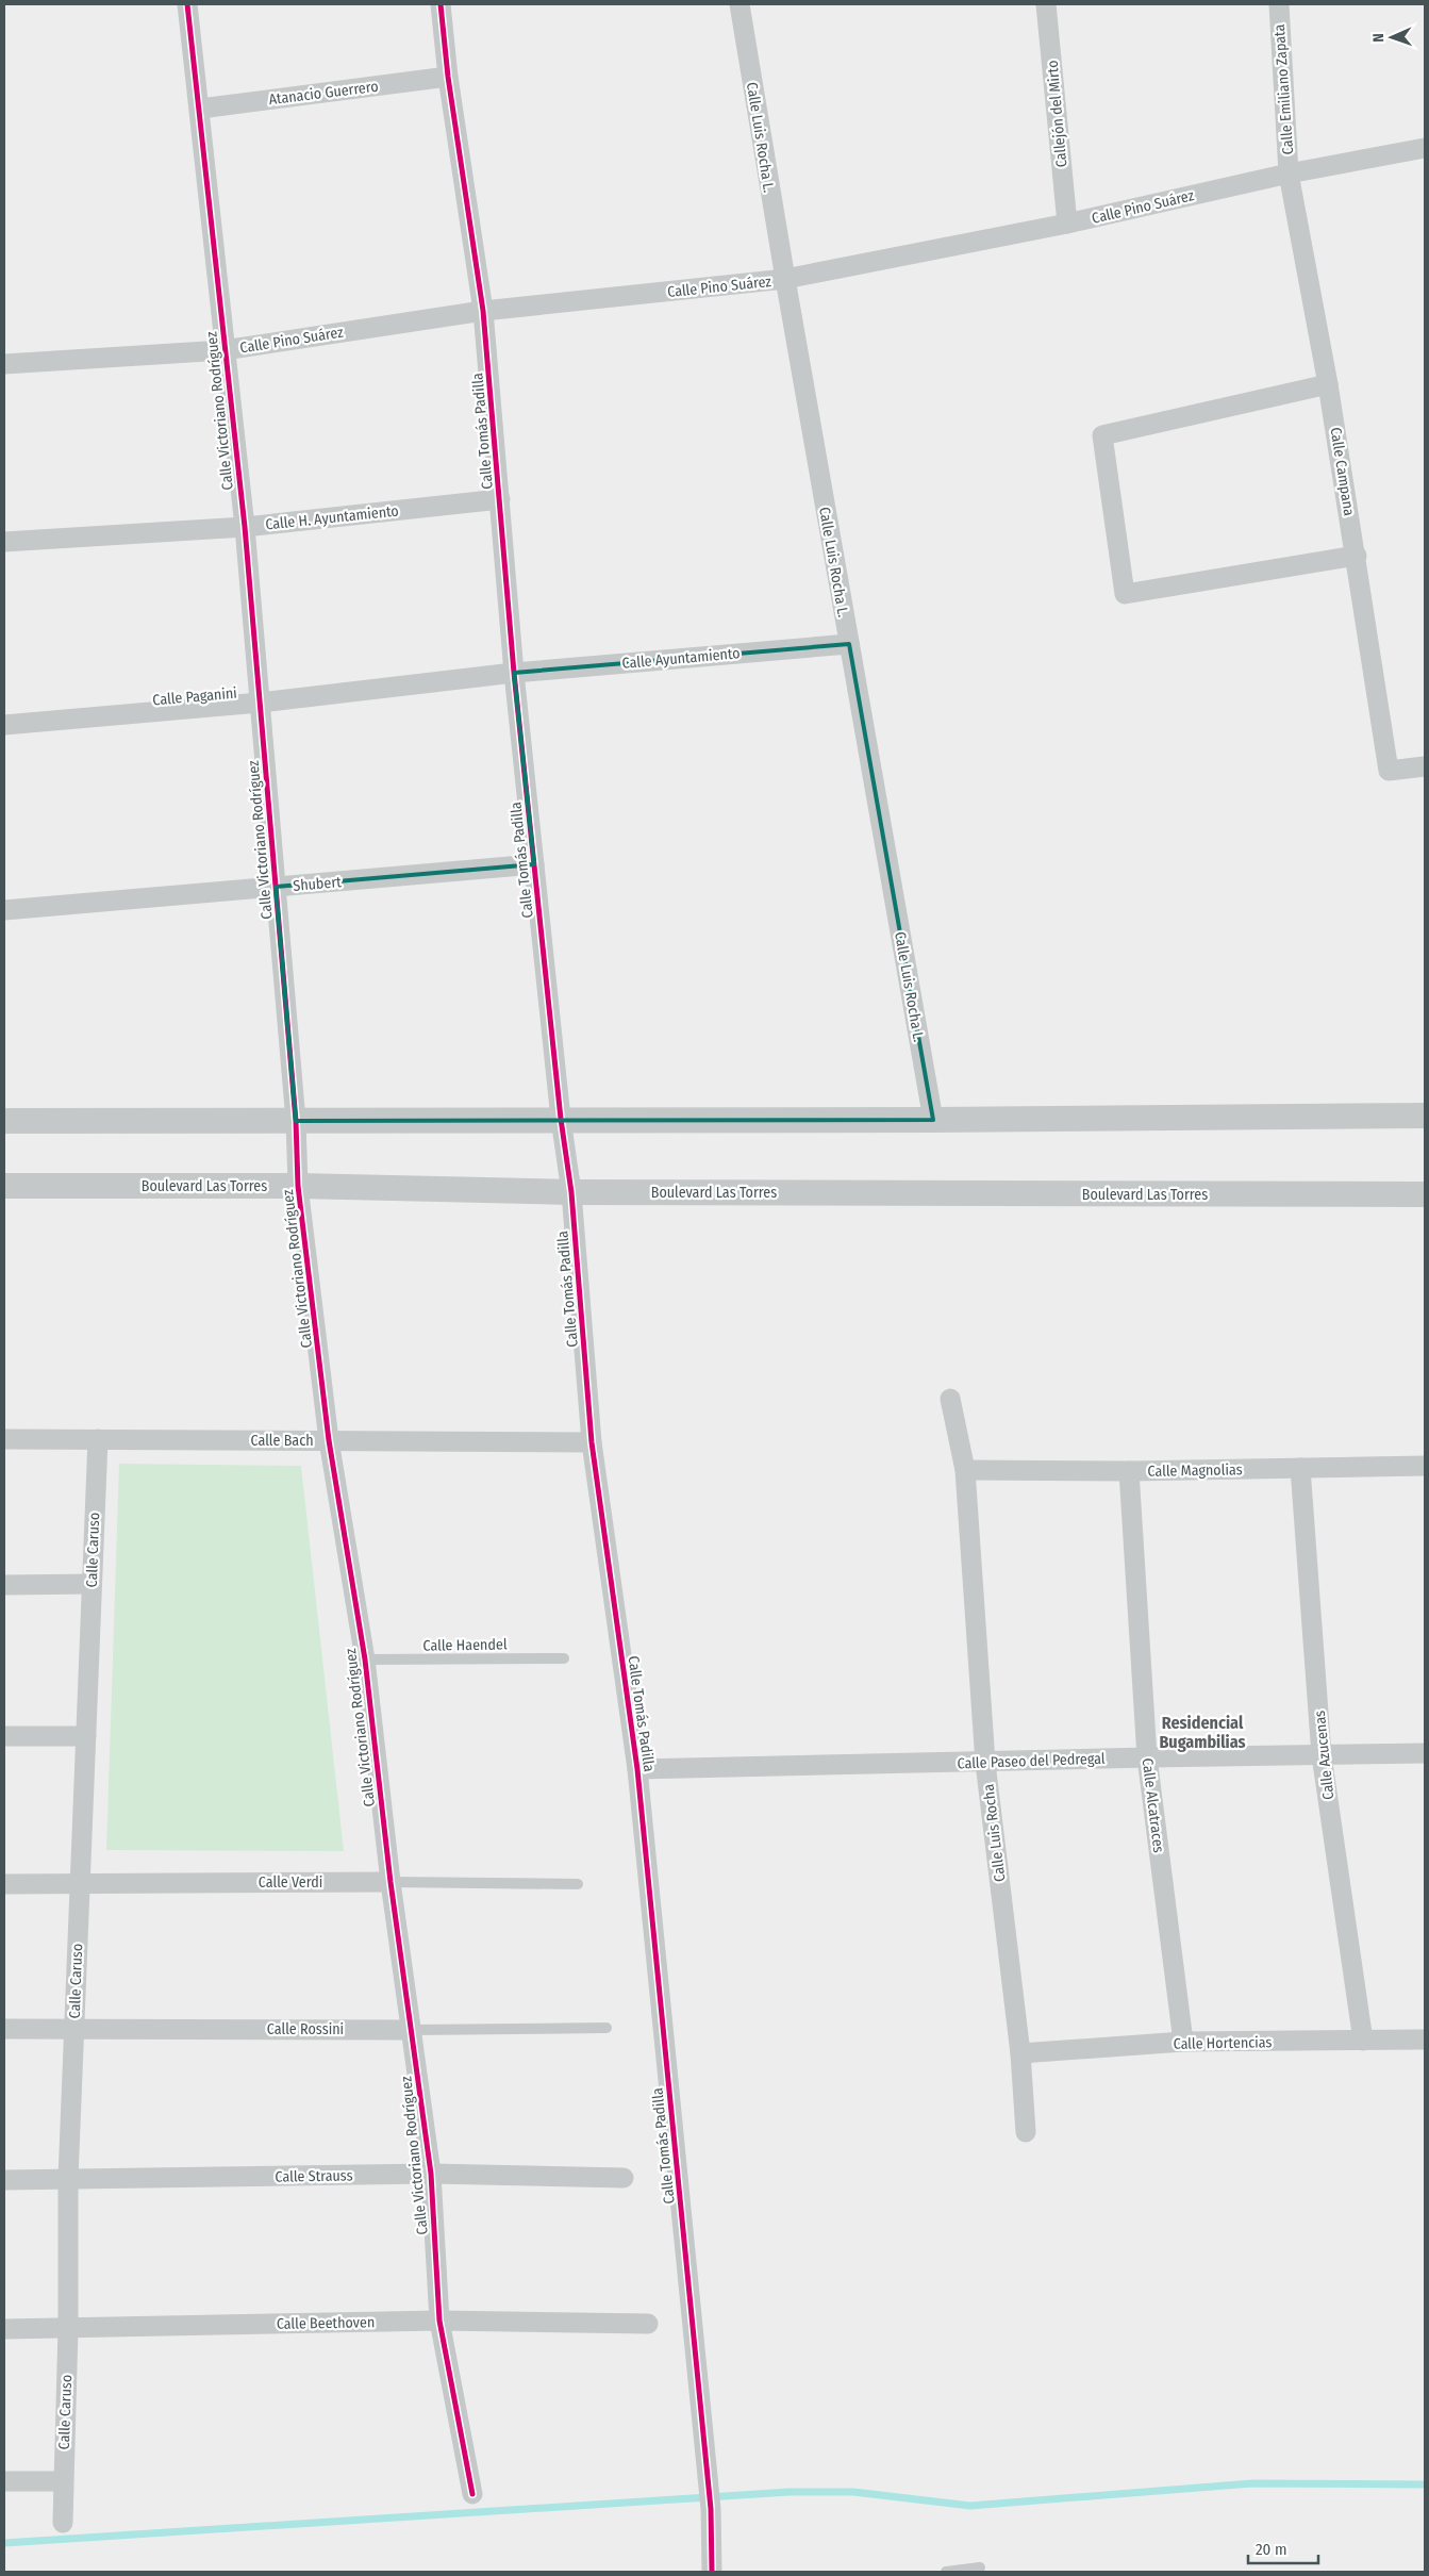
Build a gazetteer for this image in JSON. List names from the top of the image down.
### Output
{
  "streets": {
    "street": [
      "Calle Emiliano Zapata",
      "Atanacio Guerrero",
      "Callejón del Mirto",
      "Calle Luis Rocha L.",
      "Calle Pino Suárez",
      "Calle Victoriano Rodríguez",
      "Calle Tomás Padilla",
      "Calle Campana",
      "Calle H. Ayuntamiento",
      "Calle Ayuntamiento",
      "Calle Paganini",
      "Shubert",
      "Boulevard Las Torres",
      "Calle Bach",
      "Calle Magnolias",
      "Calle Caruso",
      "Calle Azucenas",
      "Calle Paseo del Pedregal",
      "Calle Alcatraces",
      "Calle Luis Rocha",
      "Calle Verdi",
      "Calle Rossini",
      "Calle Hortencias",
      "Calle Strauss",
      "Calle Beethoven"
    ],
    "lane": ["Calle Haendel"]
  },
  "crossings": [
    ["Calle Emiliano Zapata", "Calle Pino Suárez"],
    ["Calle Emiliano Zapata", "Calle Campana"],
    ["Atanacio Guerrero", "Calle Victoriano Rodríguez"],
    ["Atanacio Guerrero", "Calle Tomás Padilla"],
    ["Callejón del Mirto", "Calle Pino Suárez"],
    ["Calle Luis Rocha L.", "Calle Pino Suárez"],
    ["Calle Luis Rocha L.", "Calle Ayuntamiento"],
    ["Calle Pino Suárez", "Calle Victoriano Rodríguez"],
    ["Calle Pino Suárez", "Calle Tomás Padilla"],
    ["Calle Pino Suárez", "Calle Campana"],
    ["Calle Victoriano Rodríguez", "Calle H. Ayuntamiento"],
    ["Calle Victoriano Rodríguez", "Calle Paganini"],
    ["Calle Victoriano Rodríguez", "Shubert"],
    ["Calle Victoriano Rodríguez", "Boulevard Las Torres"],
    ["Calle Victoriano Rodríguez", "Calle Bach"],
    ["Calle Victoriano Rodríguez", "Calle Haendel"],
    ["Calle Victoriano Rodríguez", "Calle Verdi"],
    ["Calle Victoriano Rodríguez", "Calle Rossini"],
    ["Calle Victoriano Rodríguez", "Calle Strauss"],
    ["Calle Victoriano Rodríguez", "Calle Beethoven"],
    ["Calle Tomás Padilla", "Calle H. Ayuntamiento"],
    ["Calle Tomás Padilla", "Calle Ayuntamiento"],
    ["Calle Tomás Padilla", "Calle Paganini"],
    ["Calle Tomás Padilla", "Shubert"],
    ["Calle Tomás Padilla", "Boulevard Las Torres"],
    ["Calle Tomás Padilla", "Calle Bach"],
    ["Calle Tomás Padilla", "Calle Paseo del Pedregal"],
    ["Calle Ayuntamiento", "Calle Paganini"],
    ["Calle Bach", "Calle Caruso"],
    ["Calle Magnolias", "Calle Azucenas"],
    ["Calle Magnolias", "Calle Alcatraces"],
    ["Calle Magnolias", "Calle Luis Rocha"],
    ["Calle Caruso", "Calle Verdi"],
    ["Calle Caruso", "Calle Rossini"],
    ["Calle Caruso", "Calle Strauss"],
    ["Calle Caruso", "Calle Beethoven"],
    ["Calle Azucenas", "Calle Paseo del Pedregal"],
    ["Calle Azucenas", "Calle Hortencias"],
    ["Calle Paseo del Pedregal", "Calle Alcatraces"],
    ["Calle Paseo del Pedregal", "Calle Luis Rocha"],
    ["Calle Alcatraces", "Calle Hortencias"],
    ["Calle Luis Rocha", "Calle Hortencias"]
  ],
  "districts": ["Residencial Bugambilias"],
  "scale_bar": "20 m",
  "north": "left"
}
